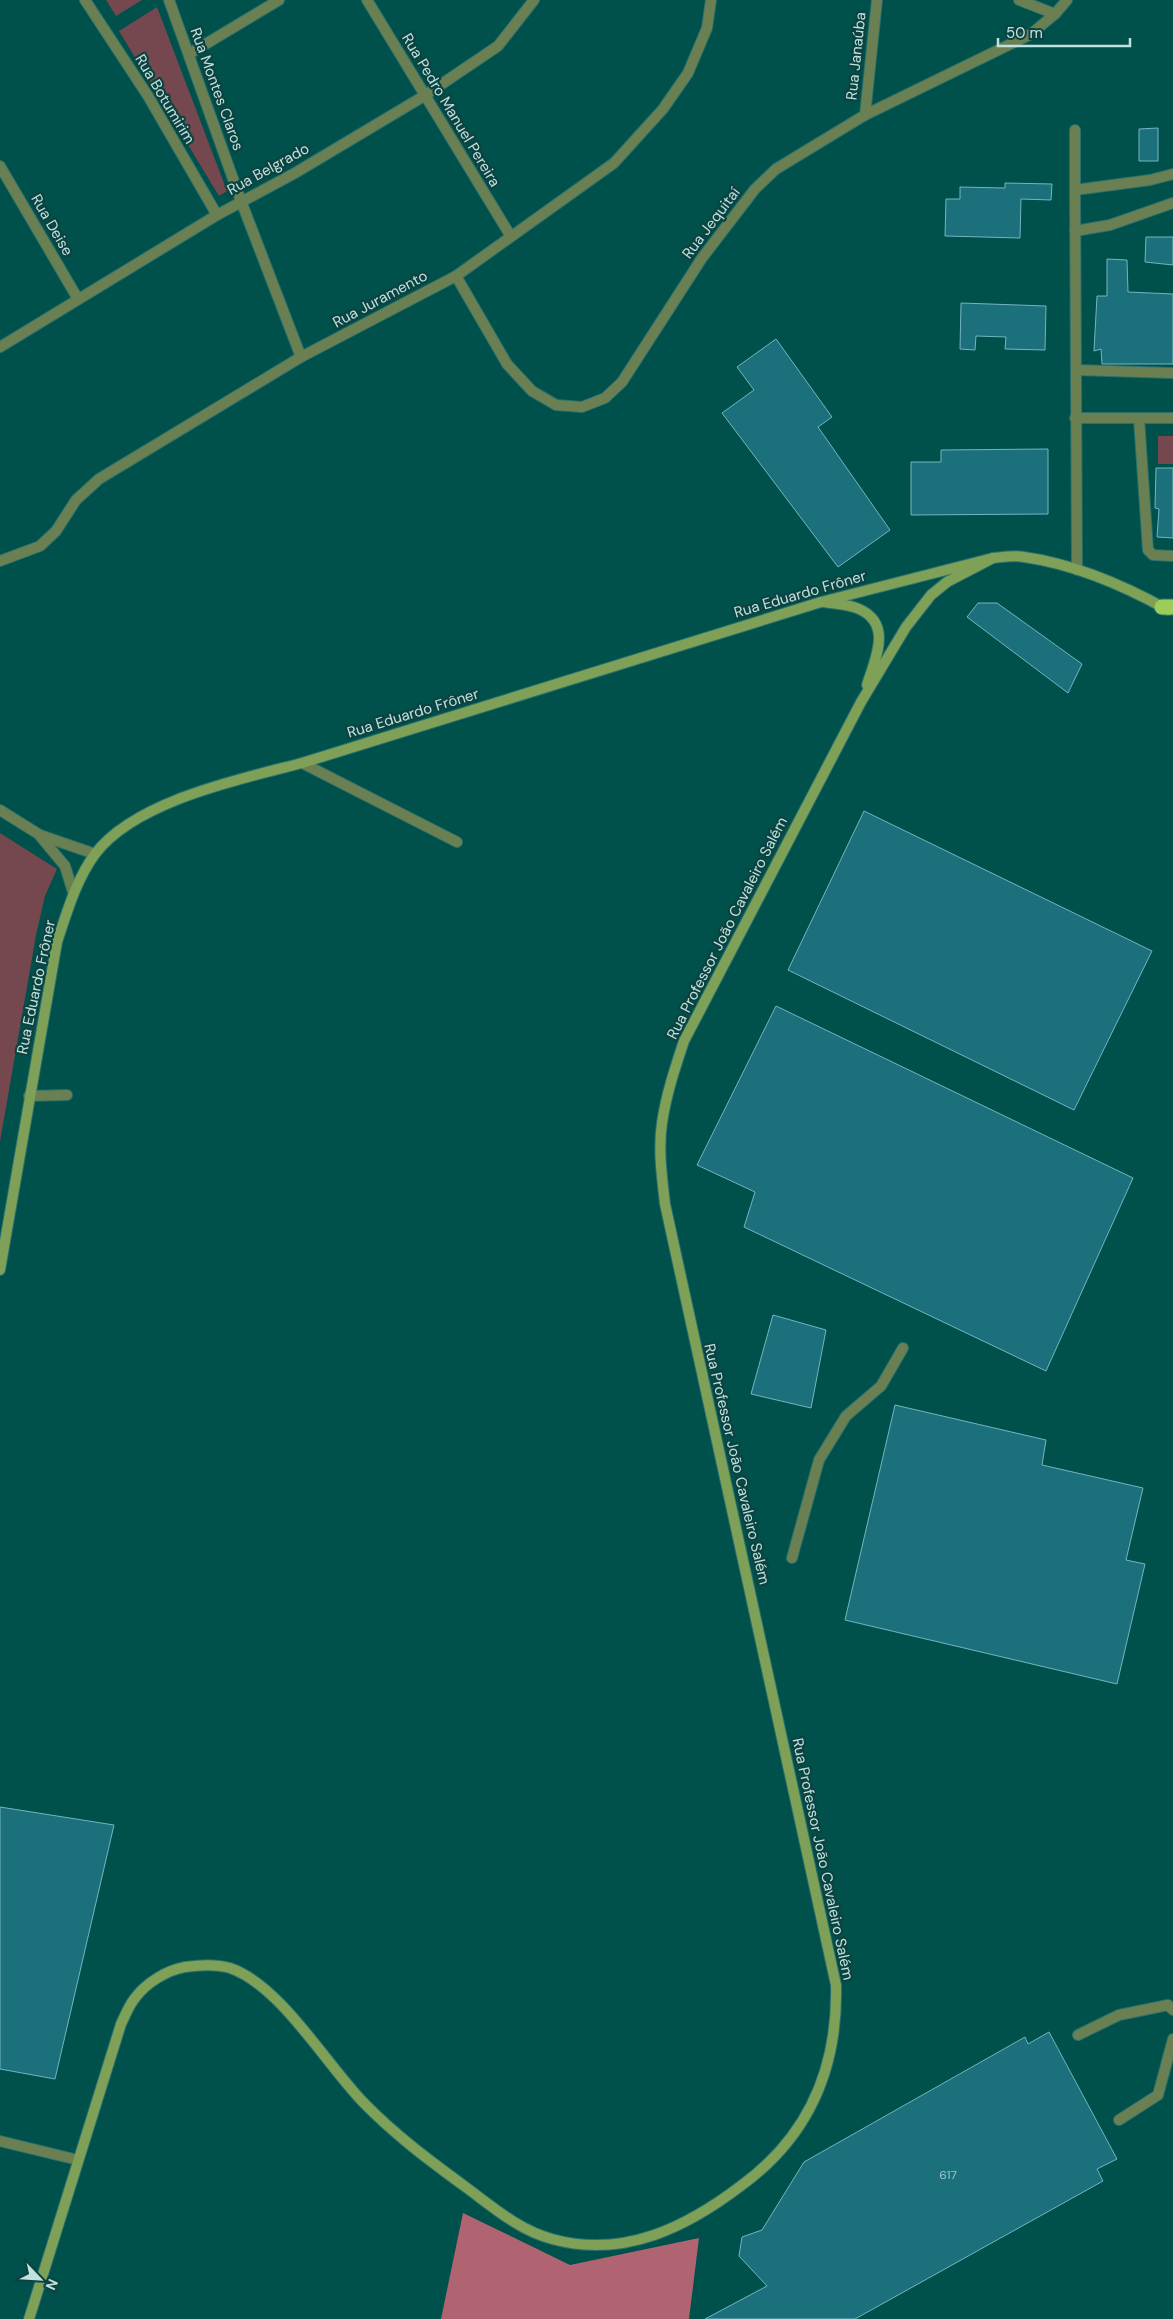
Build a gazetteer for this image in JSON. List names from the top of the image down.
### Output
{
  "streets": {
    "main road": ["Rua Eduardo Frôner", "Rua Professor João Cavaleiro Salém"],
    "street": [
      "Rua Janaúba",
      "Rua Montes Claros",
      "Rua Botumirim",
      "Rua Pedro Manuel Pereira",
      "Rua Belgrado",
      "Rua Jequitaí",
      "Rua Deise",
      "Rua Juramento"
    ]
  },
  "crossings": [
    ["Rua Janaúba", "Rua Jequitaí"],
    ["Rua Montes Claros", "Rua Belgrado"],
    ["Rua Montes Claros", "Rua Juramento"],
    ["Rua Botumirim", "Rua Belgrado"],
    ["Rua Pedro Manuel Pereira", "Rua Belgrado"],
    ["Rua Pedro Manuel Pereira", "Rua Juramento"],
    ["Rua Belgrado", "Rua Deise"],
    ["Rua Jequitaí", "Rua Juramento"],
    ["Rua Eduardo Frôner", "Rua Professor João Cavaleiro Salém"]
  ],
  "house_numbers": ["617"],
  "scale_bar": "50 m",
  "north": "bottom right"
}
